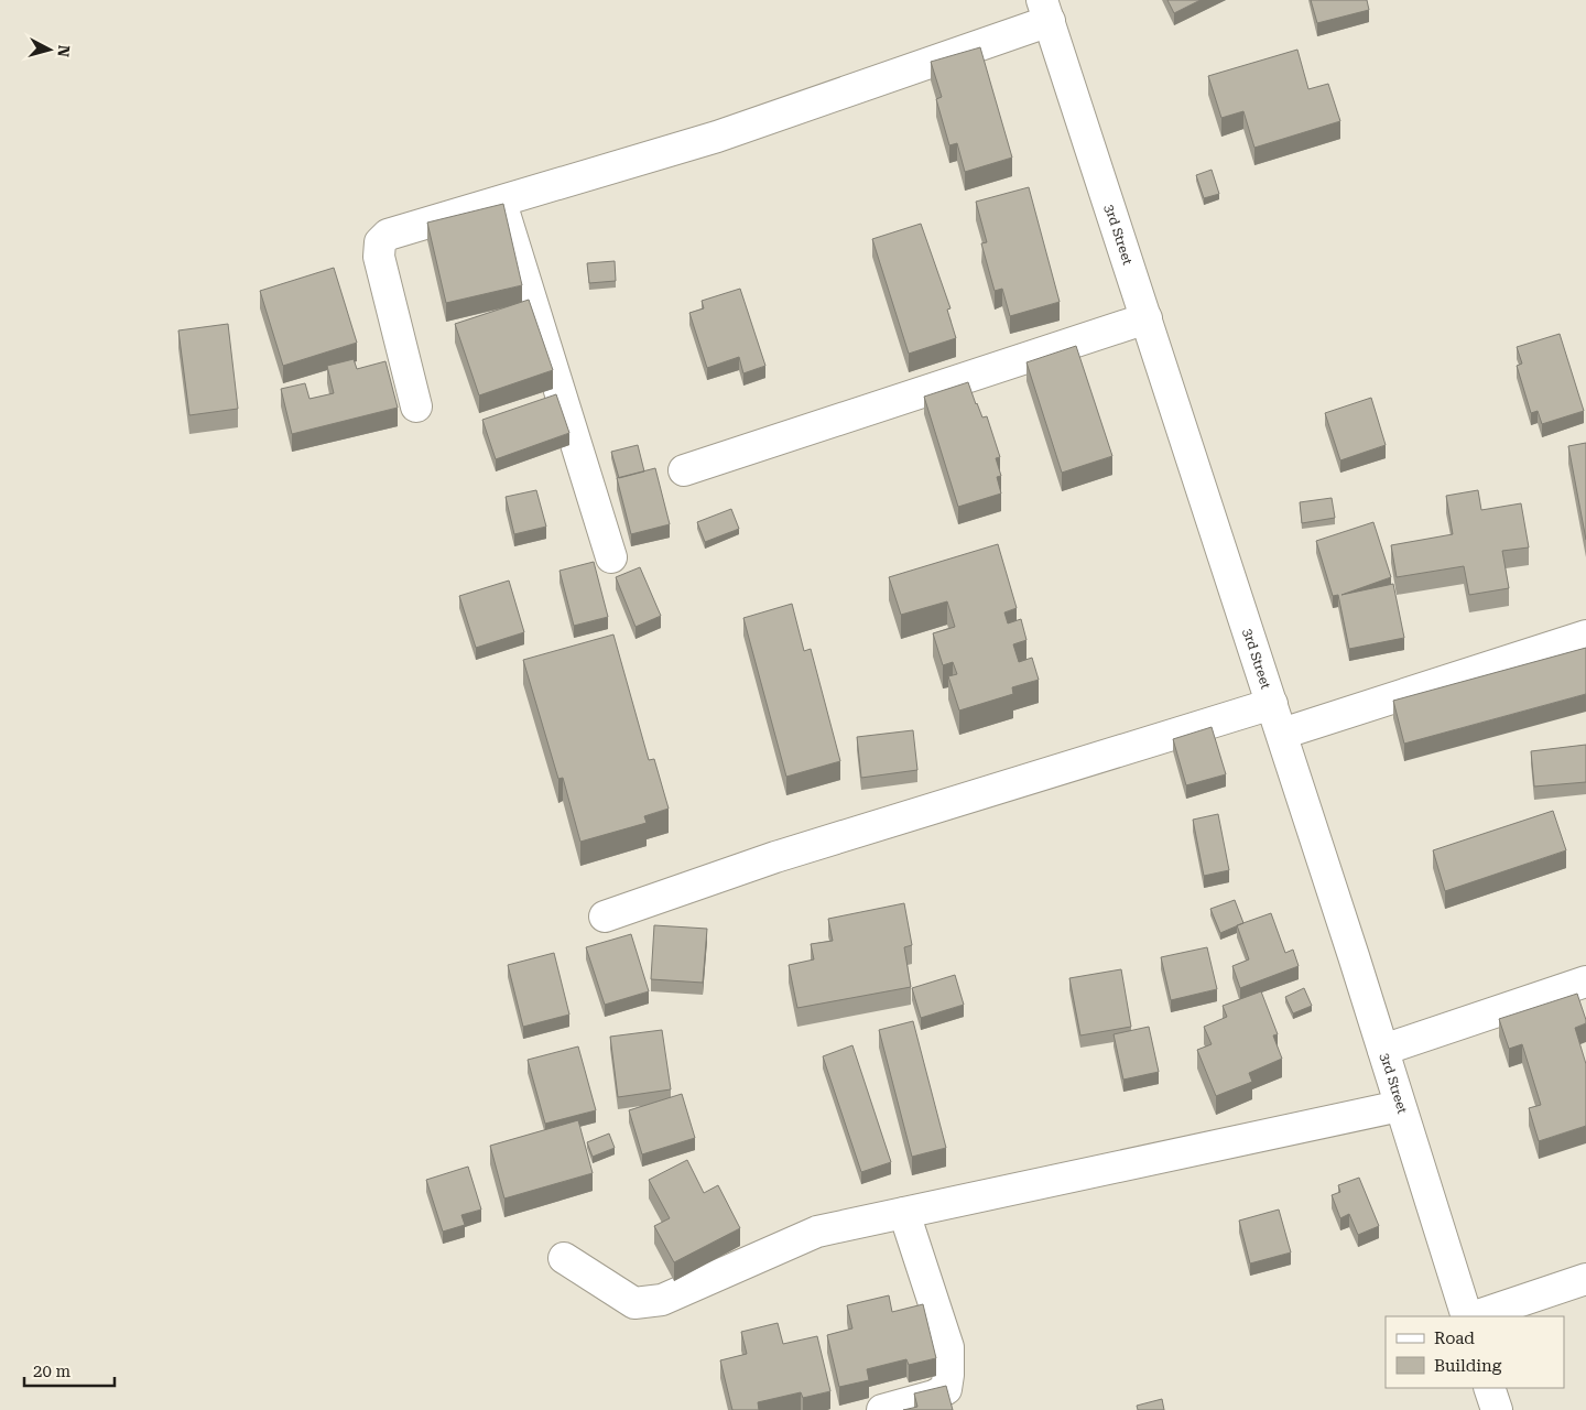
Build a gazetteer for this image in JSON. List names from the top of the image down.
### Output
{
  "streets": {
    "street": ["3rd Street"]
  },
  "legend": ["Road", "Building"],
  "scale_bar": "20 m",
  "north": "right"
}
